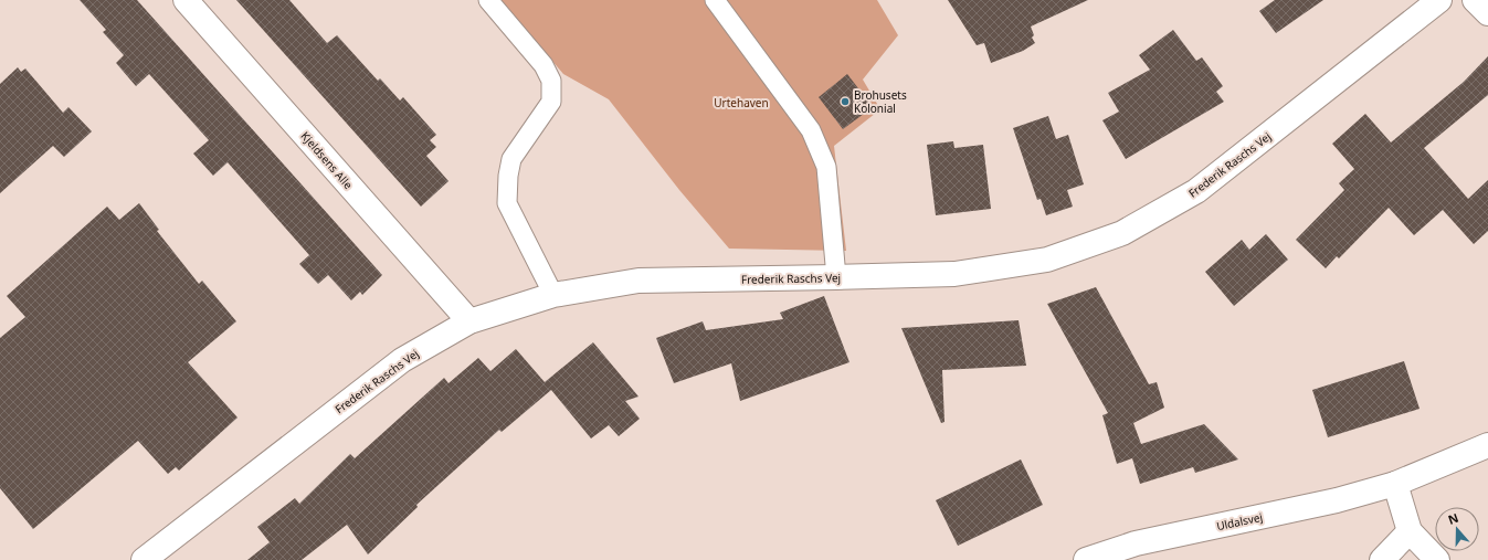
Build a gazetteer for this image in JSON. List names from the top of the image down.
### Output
{
  "streets": {
    "street": ["Kjeldsens Alle", "Frederik Raschs Vej", "Uldalsvej"]
  },
  "crossings": [
    ["Kjeldsens Alle", "Frederik Raschs Vej"]
  ],
  "parks": ["Urtehaven"],
  "places": ["Brohusets Kolonial"],
  "north": "top"
}
